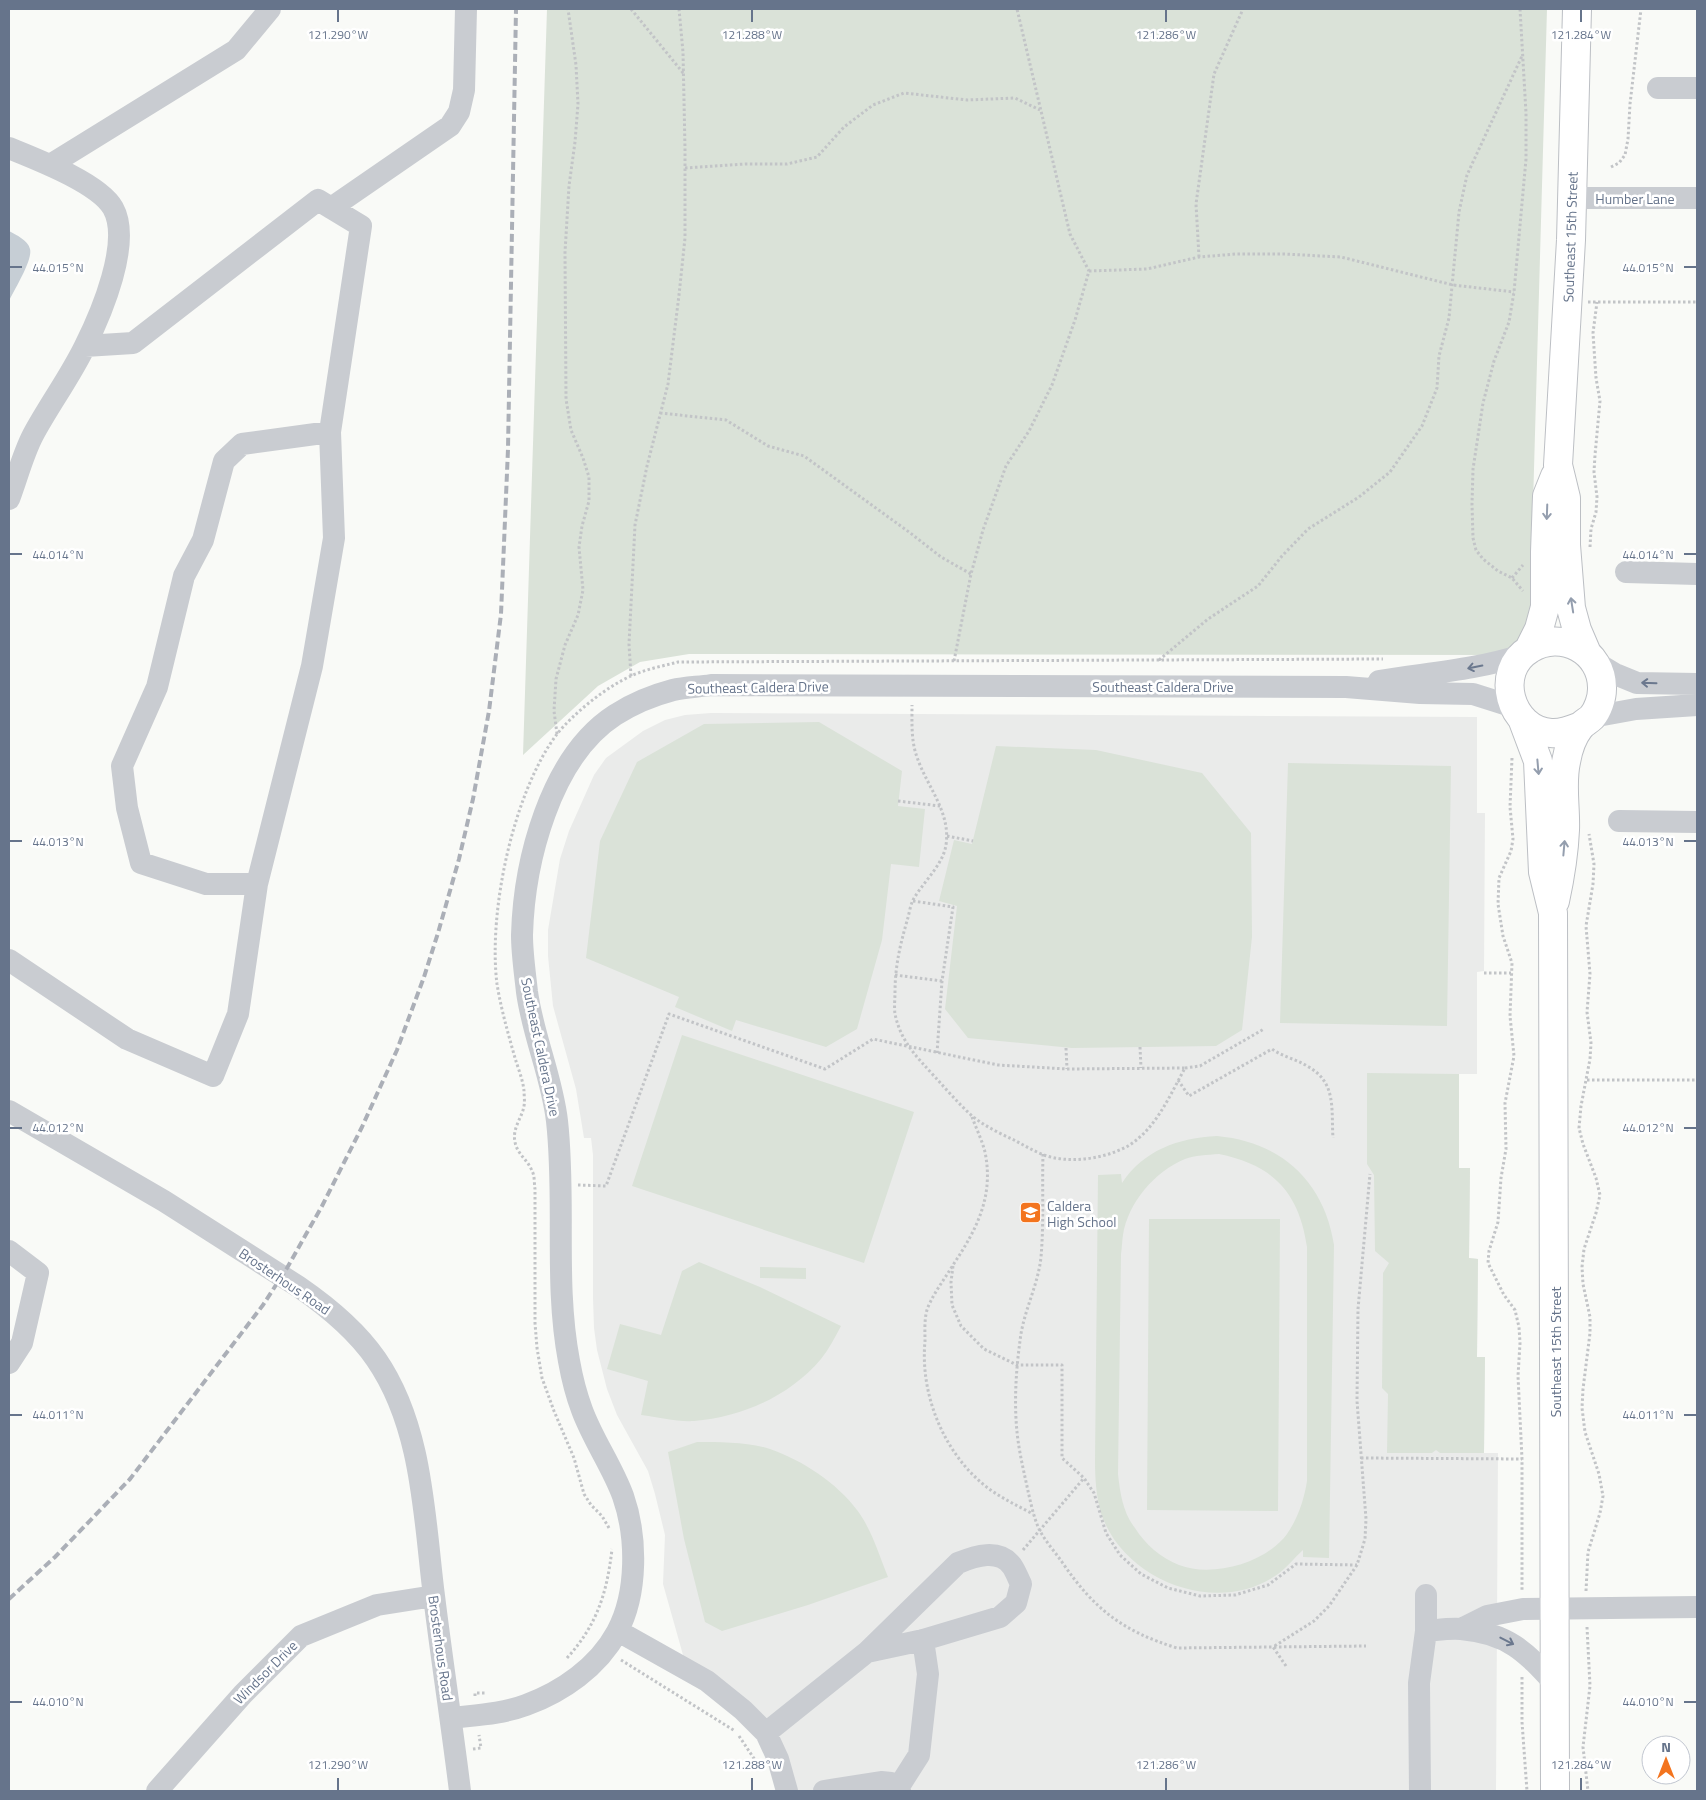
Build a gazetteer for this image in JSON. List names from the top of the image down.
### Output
{
  "streets": {
    "main road": ["Southeast 15th Street"],
    "street": [
      "Humber Lane",
      "Southeast Caldera Drive",
      "Brosterhous Road",
      "Windsor Drive"
    ]
  },
  "crossings": [
    ["Humber Lane", "Southeast 15th Street"],
    ["Southeast 15th Street", "Southeast Caldera Drive"],
    ["Southeast Caldera Drive", "Brosterhous Road"],
    ["Brosterhous Road", "Windsor Drive"]
  ],
  "places": {
    "school or university": ["Caldera High School"]
  },
  "north": "top",
  "coordinates": [
    "121.290°W",
    "121.288°W",
    "121.286°W",
    "121.284°W",
    "44.015°N",
    "44.014°N",
    "44.013°N",
    "44.012°N",
    "44.011°N",
    "44.010°N"
  ]
}
